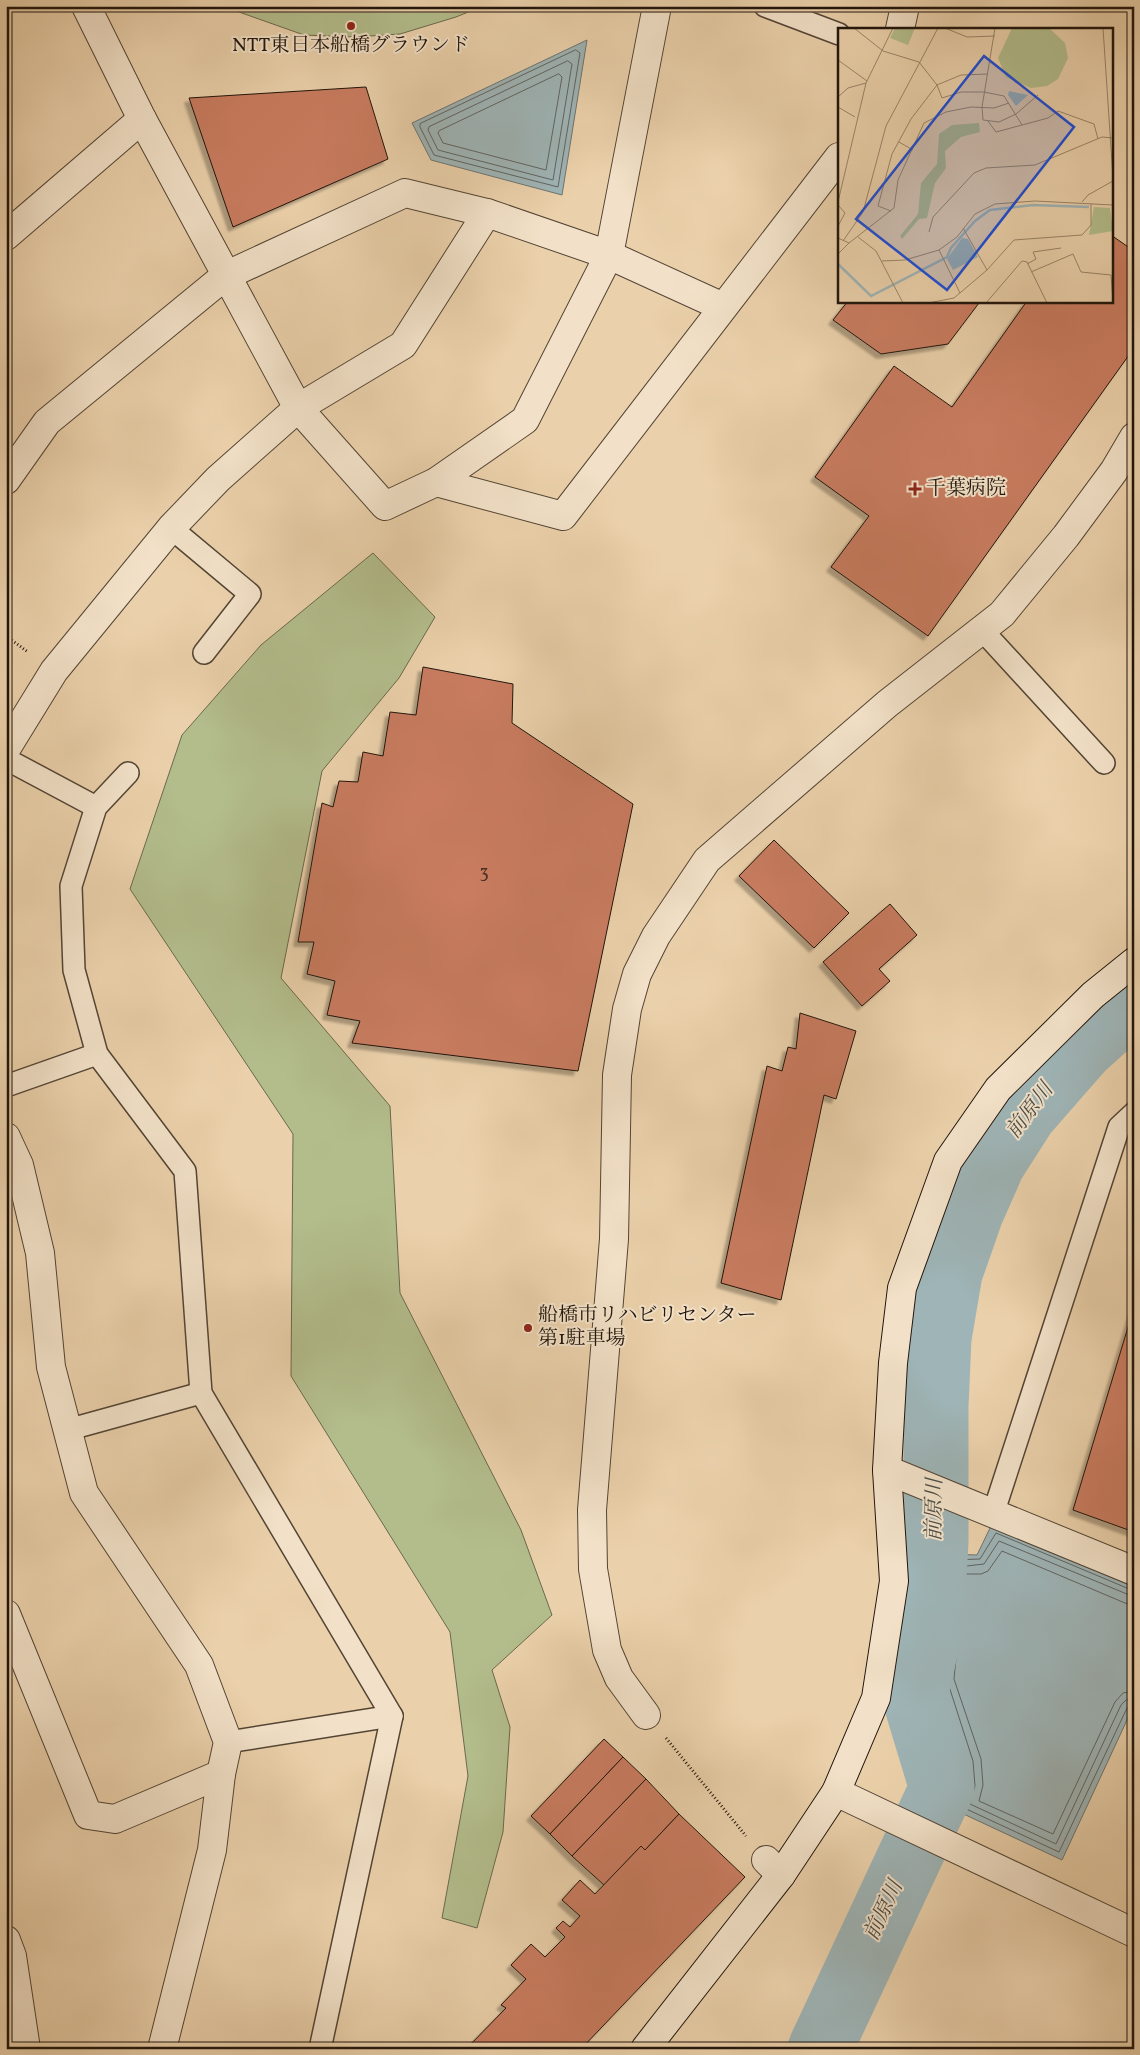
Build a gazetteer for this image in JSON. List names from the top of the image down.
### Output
{
  "water": ["前原川"],
  "places": {
    "other": ["NTT東日本船橋グラウンド", "船橋市リハビリセンター 第1駐車場"],
    "health": ["千葉病院"]
  },
  "house_numbers": ["3"]
}
